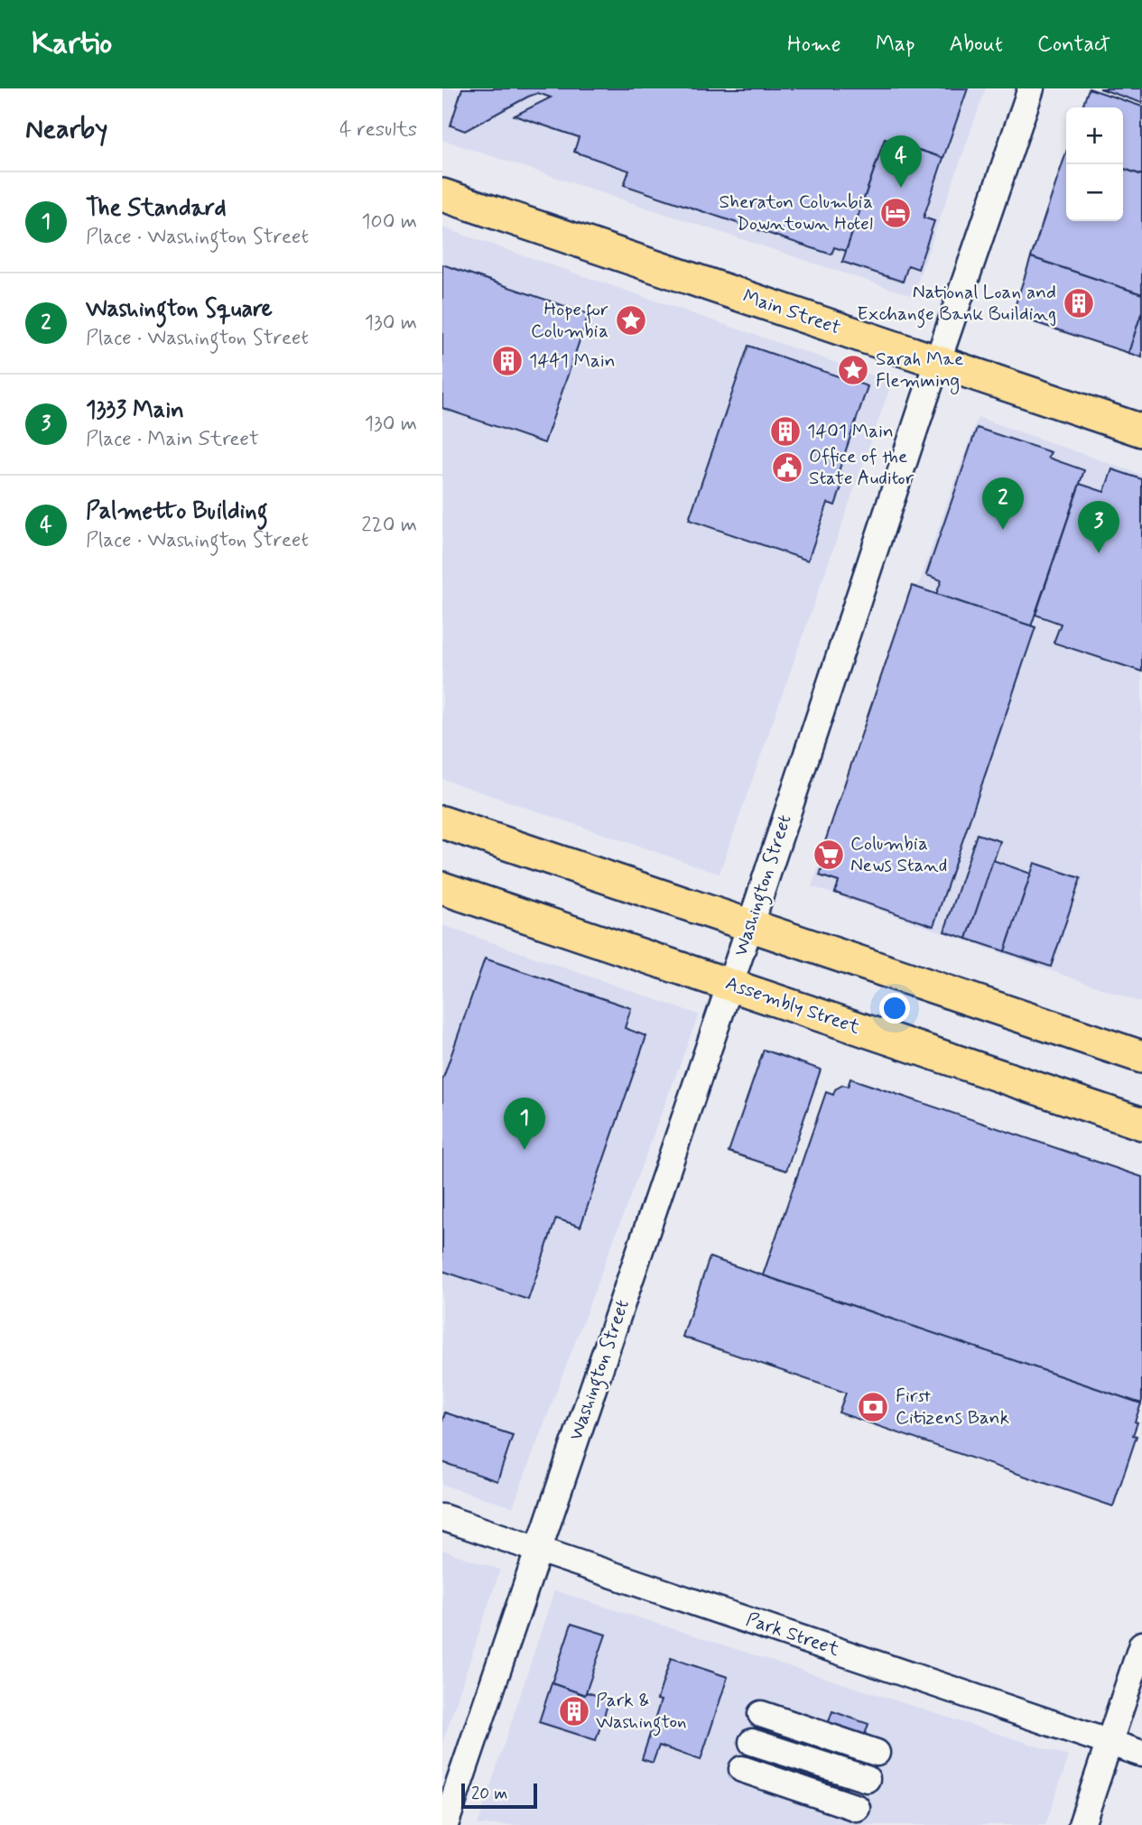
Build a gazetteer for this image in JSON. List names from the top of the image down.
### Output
{
  "streets": {
    "main road": ["Main Street", "Assembly Street"],
    "street": ["Washington Street", "Park Street"]
  },
  "crossings": [
    ["Main Street", "Washington Street"],
    ["Washington Street", "Assembly Street"],
    ["Washington Street", "Park Street"]
  ],
  "places": {
    "hotel": ["Sheraton Columbia Downtown Hotel"],
    "building": [
      "National Loan and Exchange Bank Building",
      "1441 Main",
      "1401 Main",
      "Park & Washington"
    ],
    "place": ["Hope for Columbia", "Sarah Mae Flemming"],
    "public building": ["Office of the State Auditor"],
    "supermarket": ["Columbia News Stand"],
    "bank": ["First Citizens Bank"]
  },
  "scale_bar": "20 m",
  "page": {
    "header": "Kartio",
    "nav": [
      "Home",
      "Map",
      "About",
      "Contact"
    ],
    "heading": ["Nearby", "4 results"],
    "map_buttons": ["+", "−"],
    "pins": [
      "4",
      "2",
      "3",
      "1"
    ],
    "list": [
      {
        "mark": "1",
        "name": "The Standard",
        "note": "Place · Washington Street",
        "value": "100 m"
      },
      {
        "mark": "2",
        "name": "Washington Square",
        "note": "Place · Washington Street",
        "value": "130 m"
      },
      {
        "mark": "3",
        "name": "1333 Main",
        "note": "Place · Main Street",
        "value": "130 m"
      },
      {
        "mark": "4",
        "name": "Palmetto Building",
        "note": "Place · Washington Street",
        "value": "220 m"
      }
    ],
    "scale": "20 m"
  }
}
